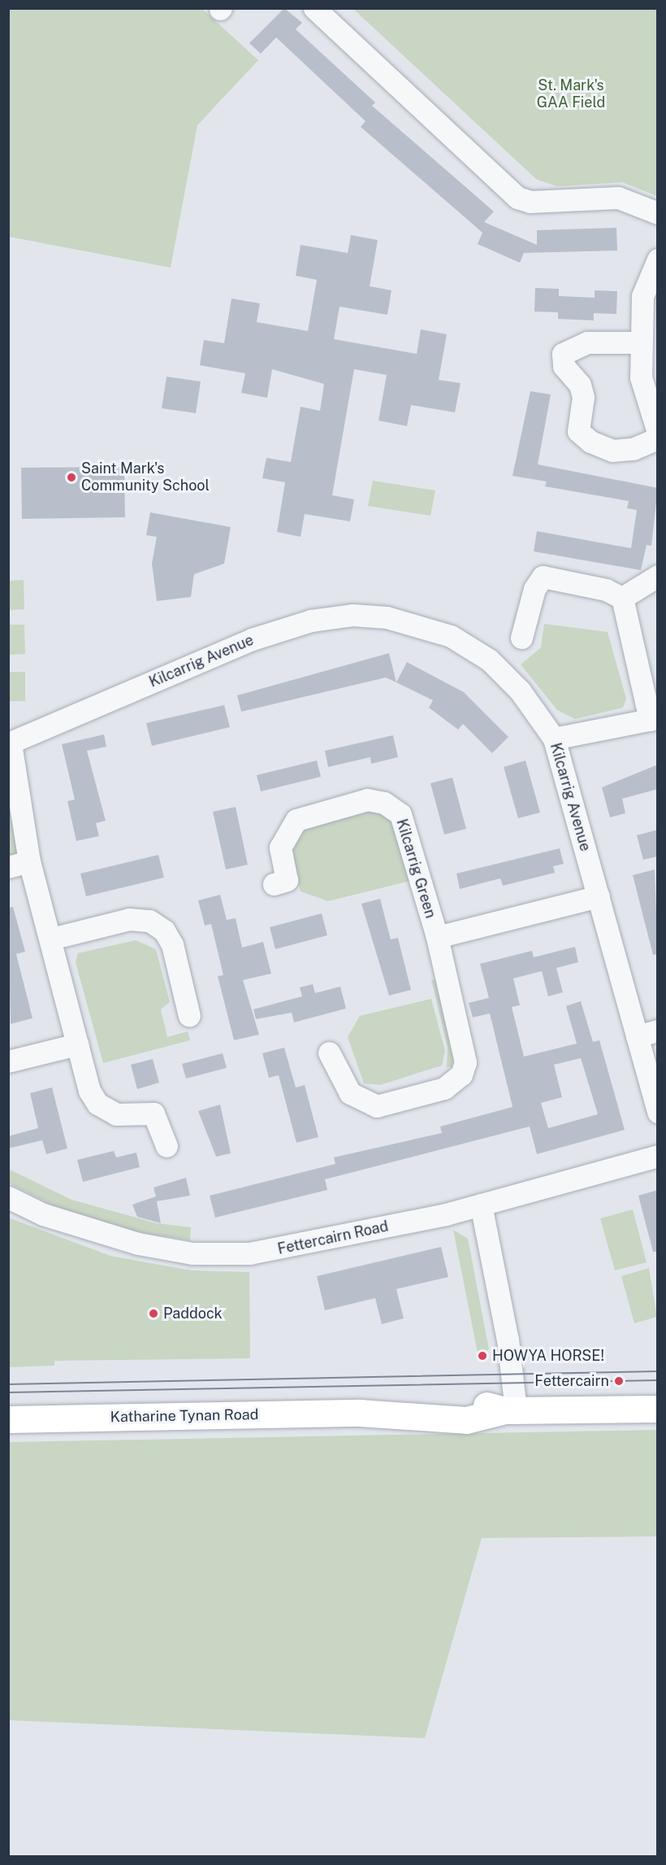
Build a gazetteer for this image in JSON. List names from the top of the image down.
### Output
{
  "streets": {
    "main road": ["Katharine Tynan Road"],
    "street": ["Kilcarrig Avenue", "Kilcarrig Green", "Fettercairn Road"]
  },
  "crossings": [
    ["Kilcarrig Avenue", "Kilcarrig Green"]
  ],
  "parks": ["St. Mark's GAA Field"],
  "places": [
    "Saint Mark's Community School",
    "Paddock",
    "HOWYA HORSE!",
    "Fettercairn"
  ]
}
